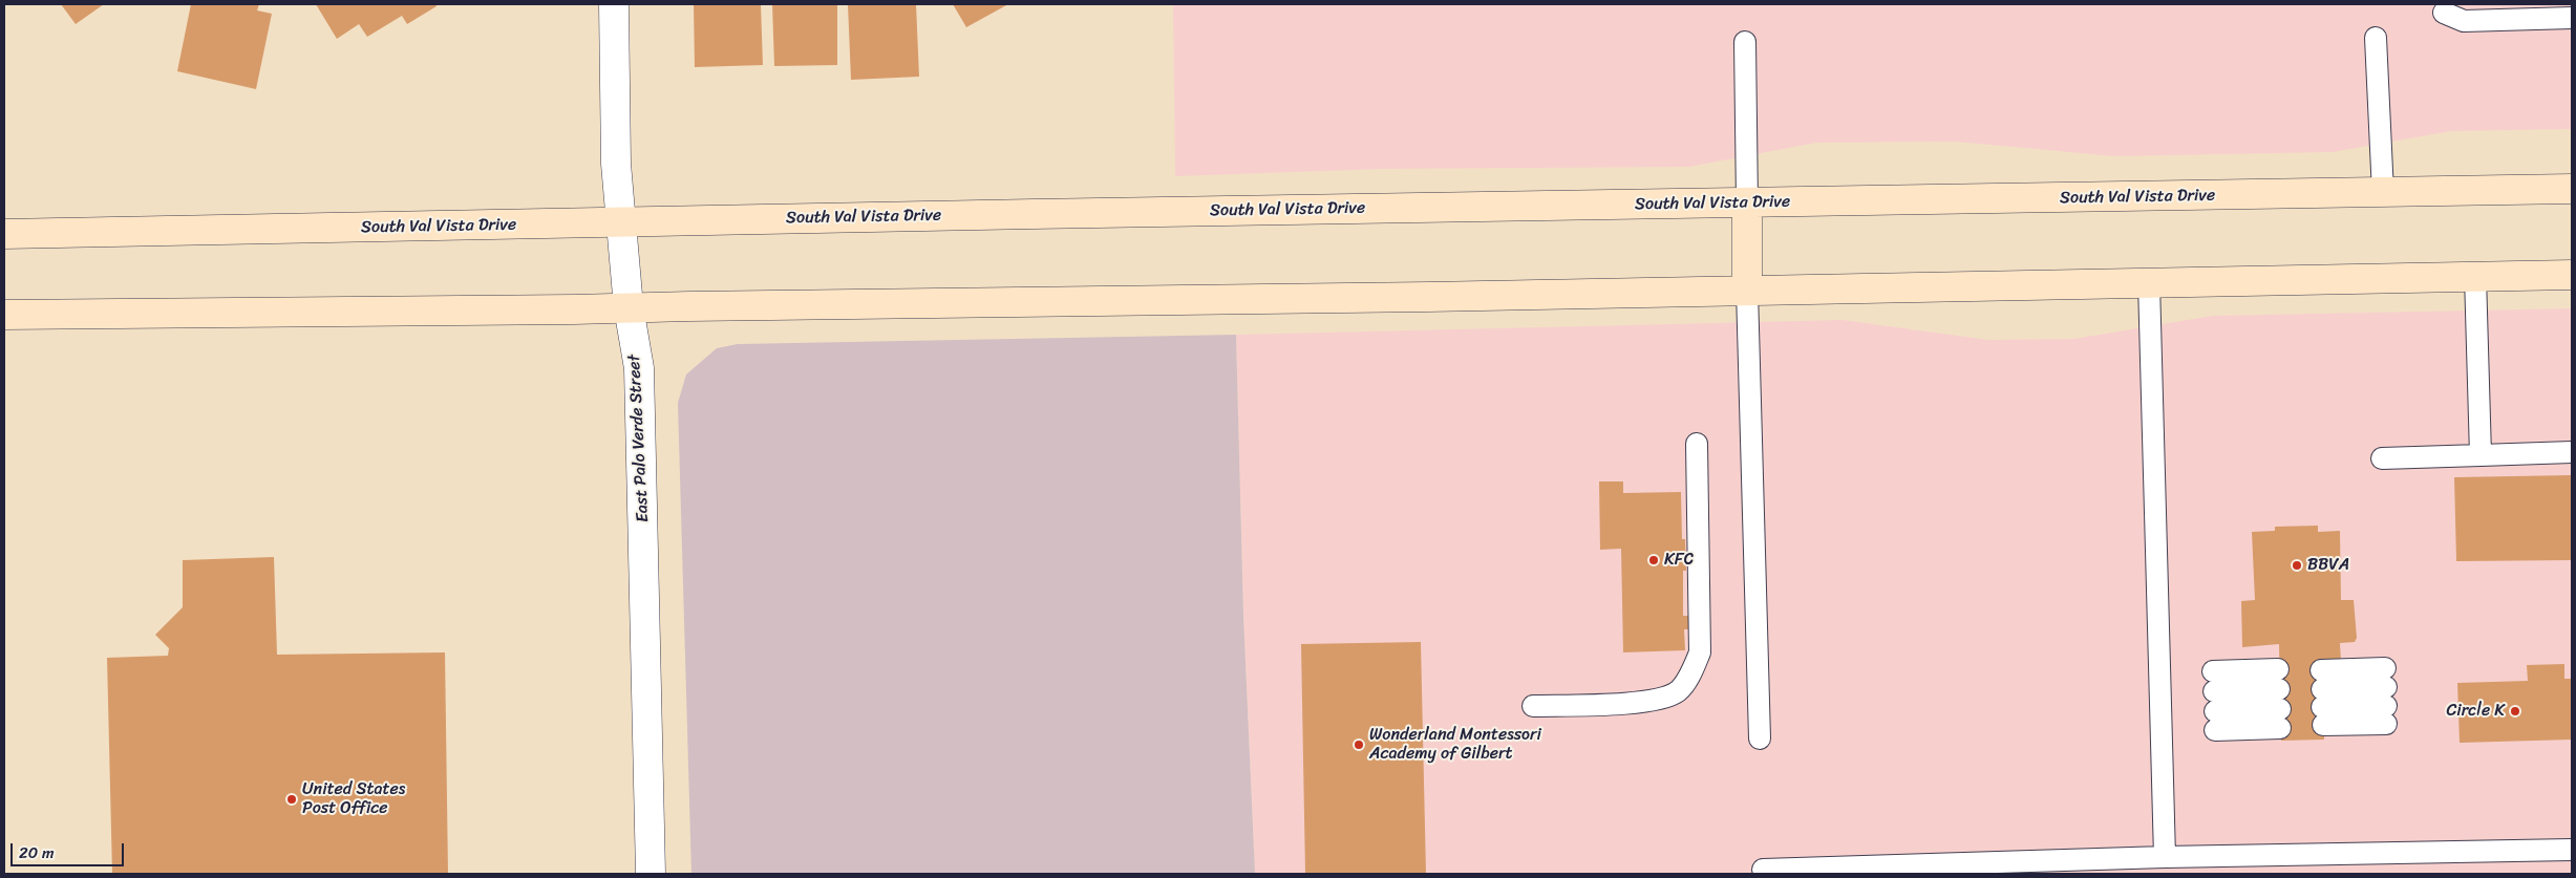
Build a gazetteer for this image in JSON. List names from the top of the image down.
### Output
{
  "streets": {
    "main road": ["South Val Vista Drive"],
    "street": ["East Palo Verde Street"]
  },
  "crossings": [
    ["South Val Vista Drive", "East Palo Verde Street"]
  ],
  "places": [
    "KFC",
    "BBVA",
    "Circle K",
    "Wonderland Montessori Academy of Gilbert",
    "United States Post Office"
  ],
  "scale_bar": "20 m"
}
